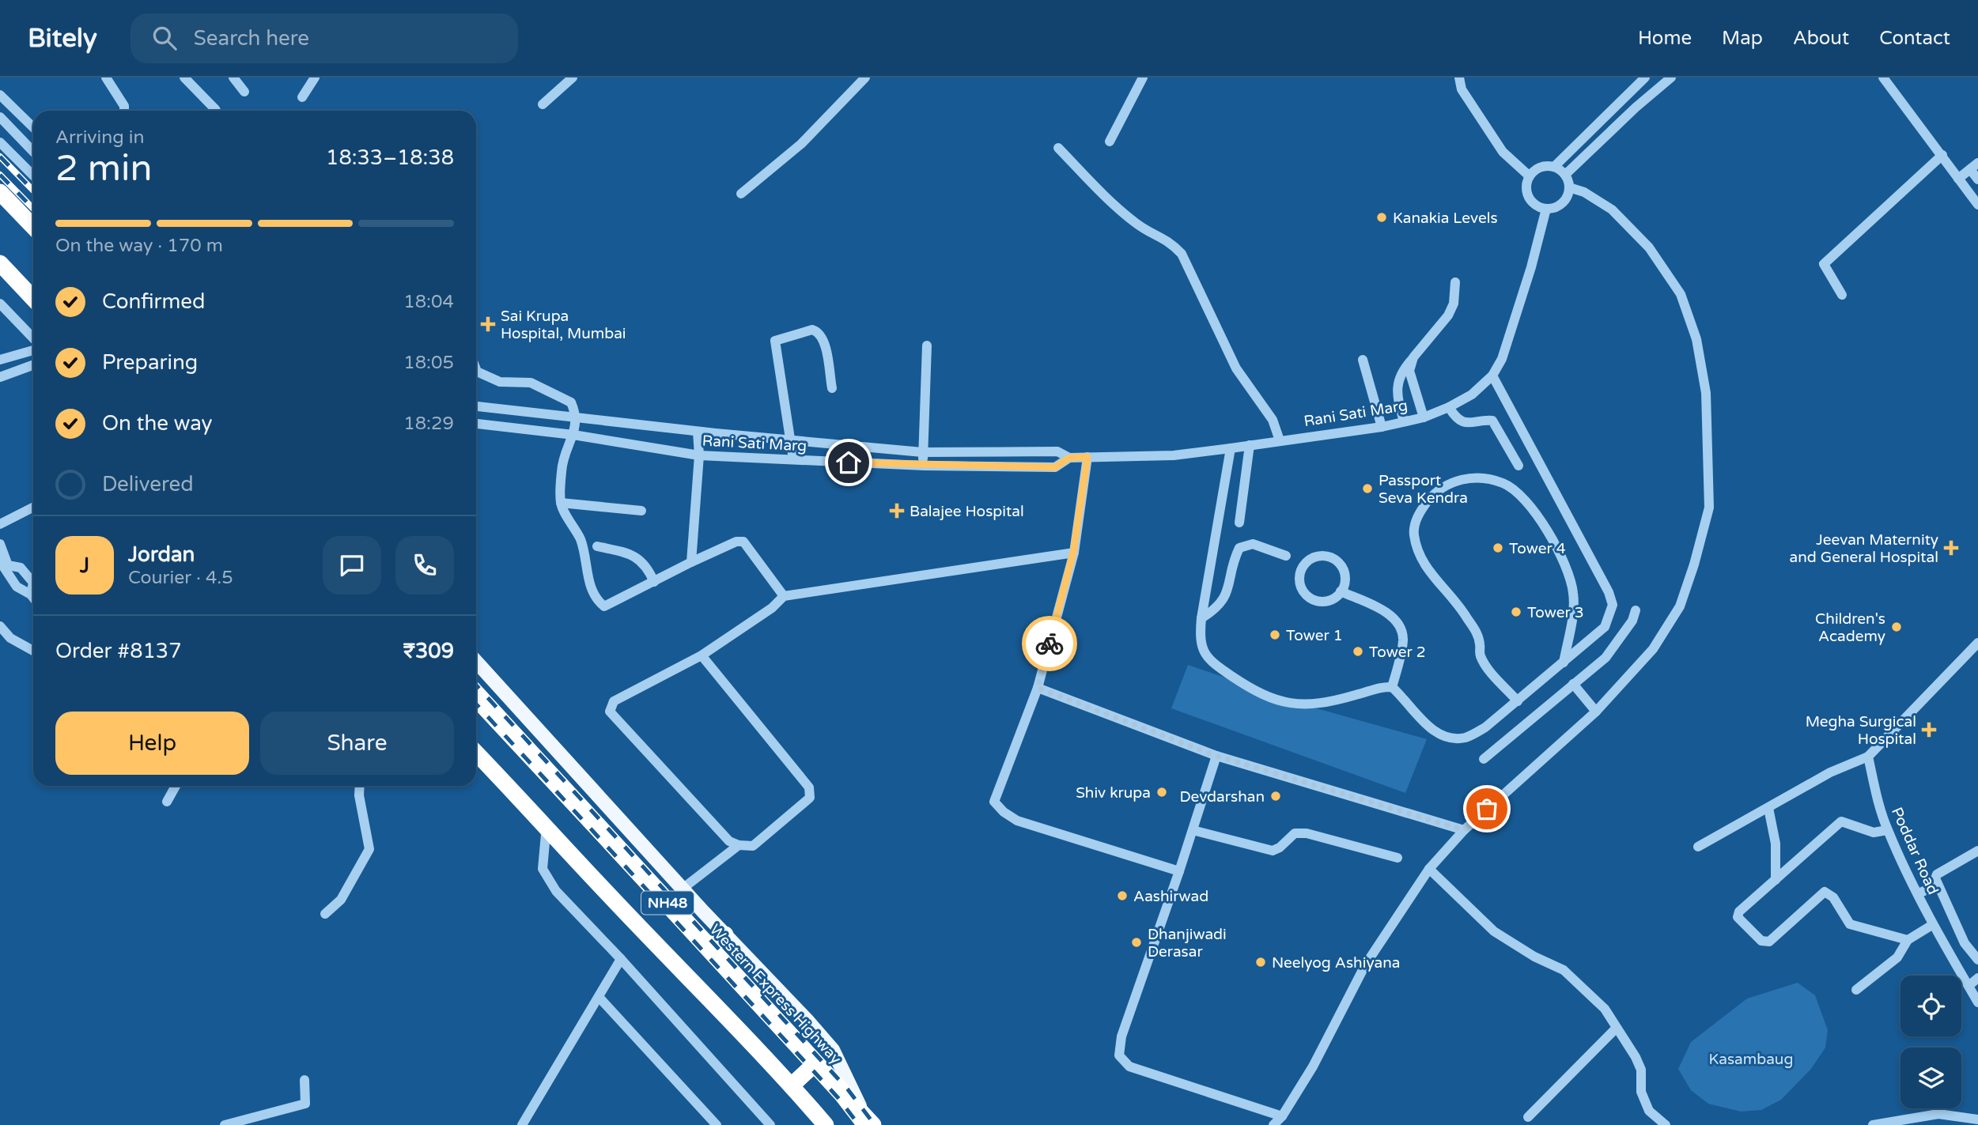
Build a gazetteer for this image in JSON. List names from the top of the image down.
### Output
{
  "streets": {
    "highway": ["NH48", "Western Express Highway"],
    "street": ["Rani Sati Marg", "Poddar Road"]
  },
  "parks": ["Kasambaug"],
  "places": {
    "other": [
      "Kanakia Levels",
      "Passport Seva Kendra",
      "Tower 4",
      "Tower 3",
      "Children's Academy",
      "Tower 1",
      "Tower 2",
      "Shiv krupa",
      "Devdarshan",
      "Aashirwad",
      "Dhanjiwadi Derasar",
      "Neelyog Ashiyana"
    ],
    "health": [
      "Sai Krupa Hospital, Mumbai",
      "Balajee Hospital",
      "Jeevan Maternity and General Hospital",
      "Megha Surgical Hospital"
    ]
  },
  "page": {
    "header": "Bitely",
    "search": "Search here",
    "nav": [
      "Home",
      "Map",
      "About",
      "Contact"
    ],
    "heading": ["2 min", "Arriving in", "18:33–18:38"],
    "panel": [
      "Jordan",
      "Courier · 4.5",
      "Order #8137",
      "₹309"
    ],
    "bar": "On the way · 170 m",
    "list": [
      ["Confirmed", "18:04"],
      ["Preparing", "18:05"],
      ["On the way", "18:29"],
      "Delivered"
    ],
    "round": "J",
    "buttons": ["Help", "Share"]
  }
}
